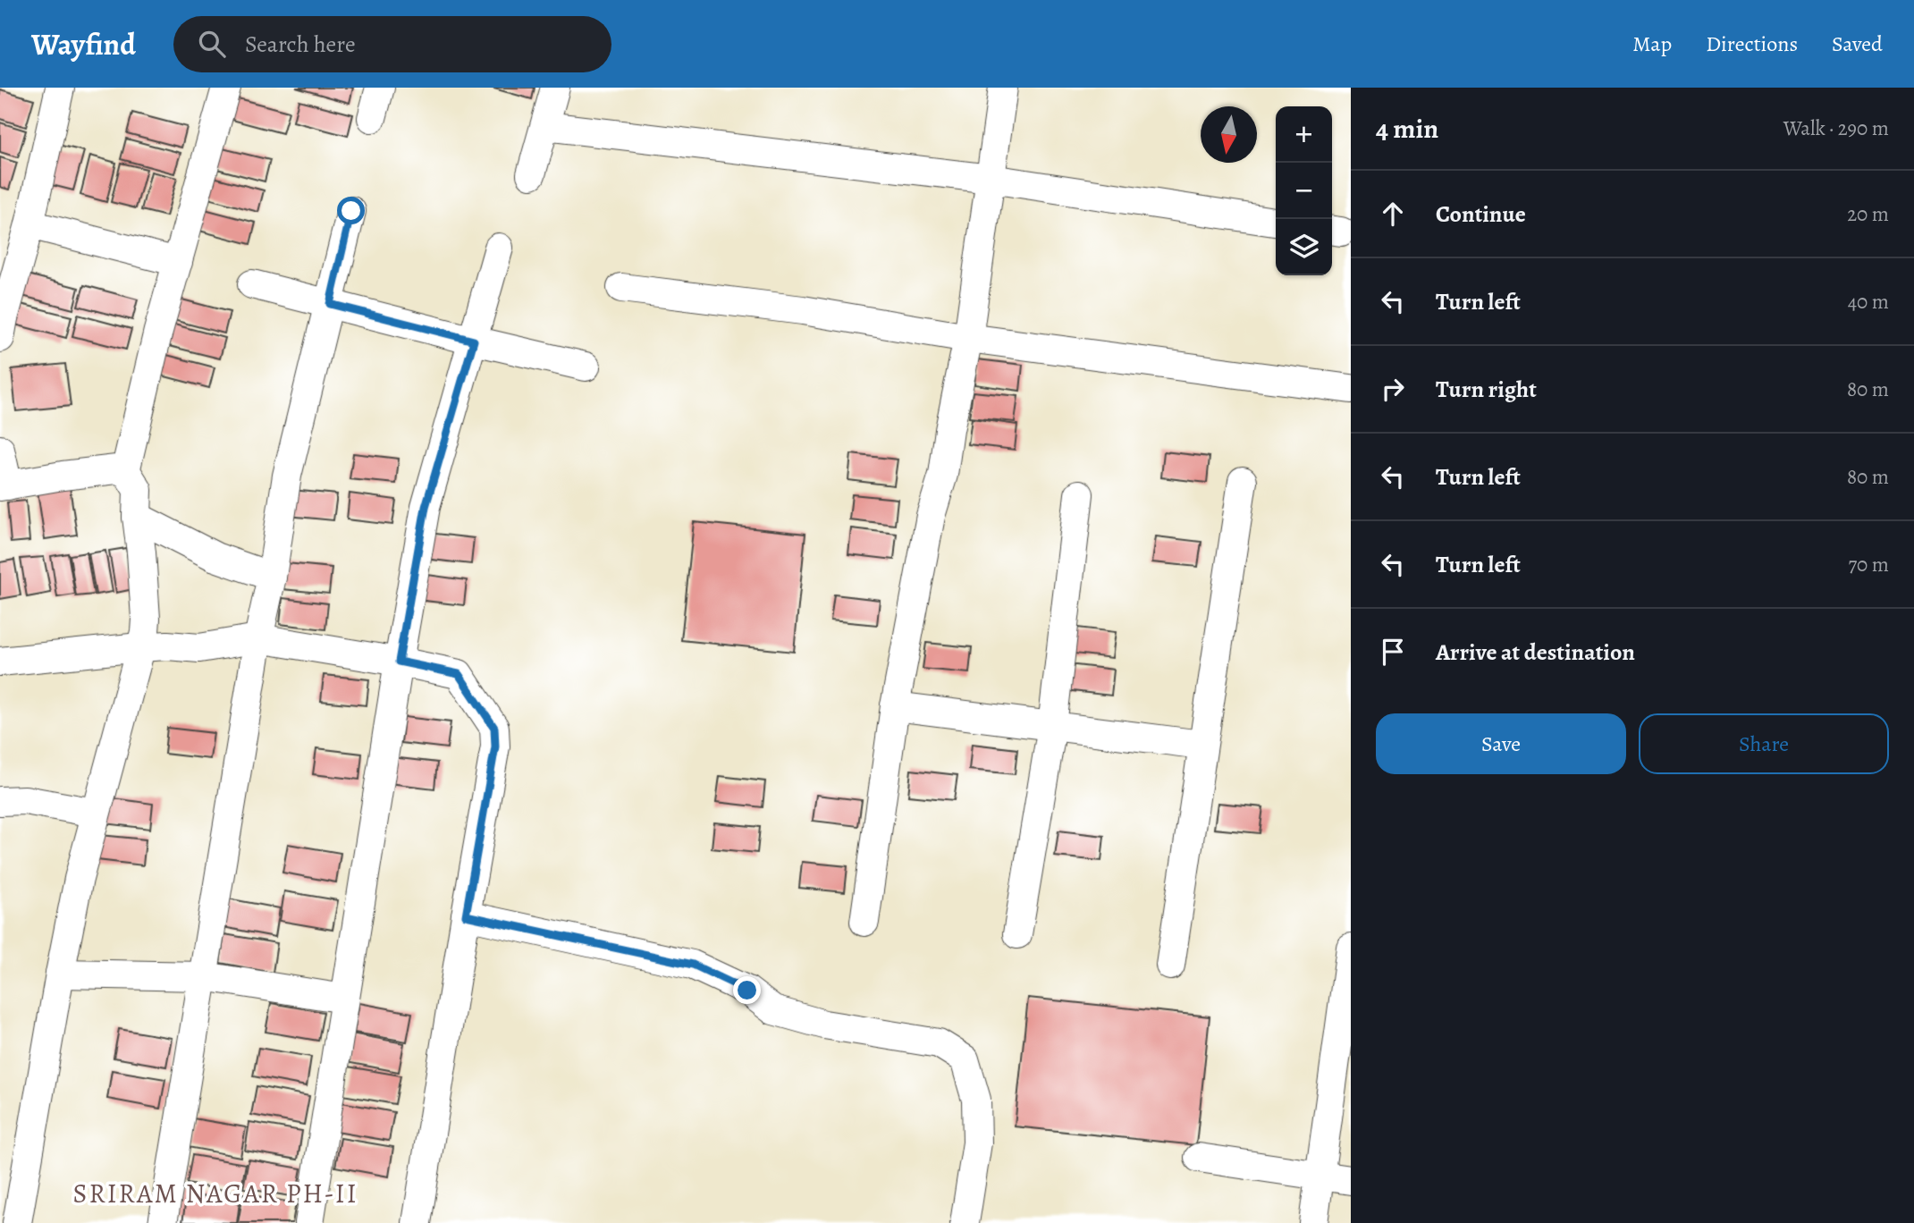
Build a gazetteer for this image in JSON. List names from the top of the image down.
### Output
{
  "districts": ["SRIRAM NAGAR PH-II"],
  "north": "bottom",
  "page": {
    "header": "Wayfind",
    "search": "Search here",
    "nav": ["Map", "Directions", "Saved"],
    "heading": ["4 min", "Walk · 290 m"],
    "map_buttons": ["+", "−"],
    "list": [
      ["Continue", "20 m"],
      ["Turn left", "40 m"],
      ["Turn right", "80 m"],
      ["Turn left", "80 m"],
      ["Turn left", "70 m"],
      "Arrive at destination"
    ],
    "buttons": ["Save", "Share"]
  }
}
